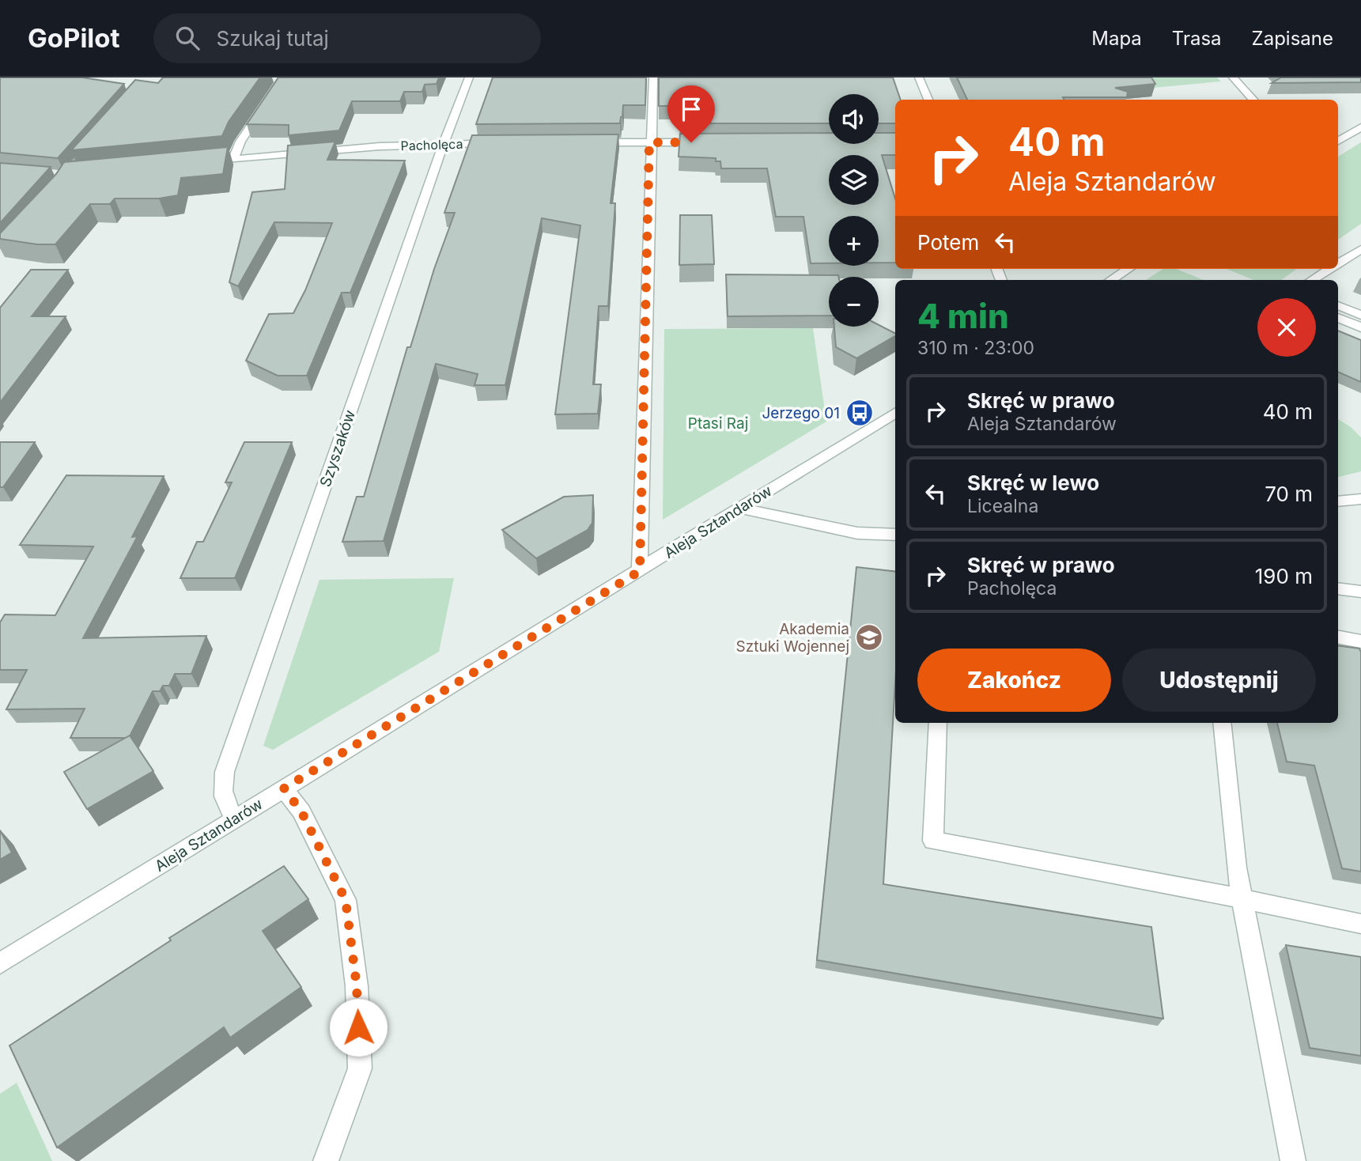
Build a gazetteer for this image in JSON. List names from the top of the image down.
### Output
{
  "streets": {
    "street": ["Pacholęca", "Szyszaków", "Aleja Sztandarów"]
  },
  "crossings": [
    ["Pacholęca", "Szyszaków"],
    ["Szyszaków", "Aleja Sztandarów"]
  ],
  "parks": ["Ptasi Raj"],
  "places": {
    "bus stop": ["Jerzego 01"],
    "school or university": ["Akademia Sztuki Wojennej"]
  },
  "page": {
    "header": "GoPilot",
    "search": "Szukaj tutaj",
    "nav": ["Mapa", "Trasa", "Zapisane"],
    "map_buttons": ["+", "−"],
    "turn": ["40 m", "Aleja Sztandarów"],
    "then": "Potem",
    "heading": ["4 min", "310 m · 23:00"],
    "list": [
      {
        "name": "Skręć w prawo",
        "note": "Aleja Sztandarów",
        "value": "40 m"
      },
      {
        "name": "Skręć w lewo",
        "note": "Licealna",
        "value": "70 m"
      },
      {
        "name": "Skręć w prawo",
        "note": "Pacholęca",
        "value": "190 m"
      }
    ],
    "buttons": ["Zakończ", "Udostępnij"]
  }
}
